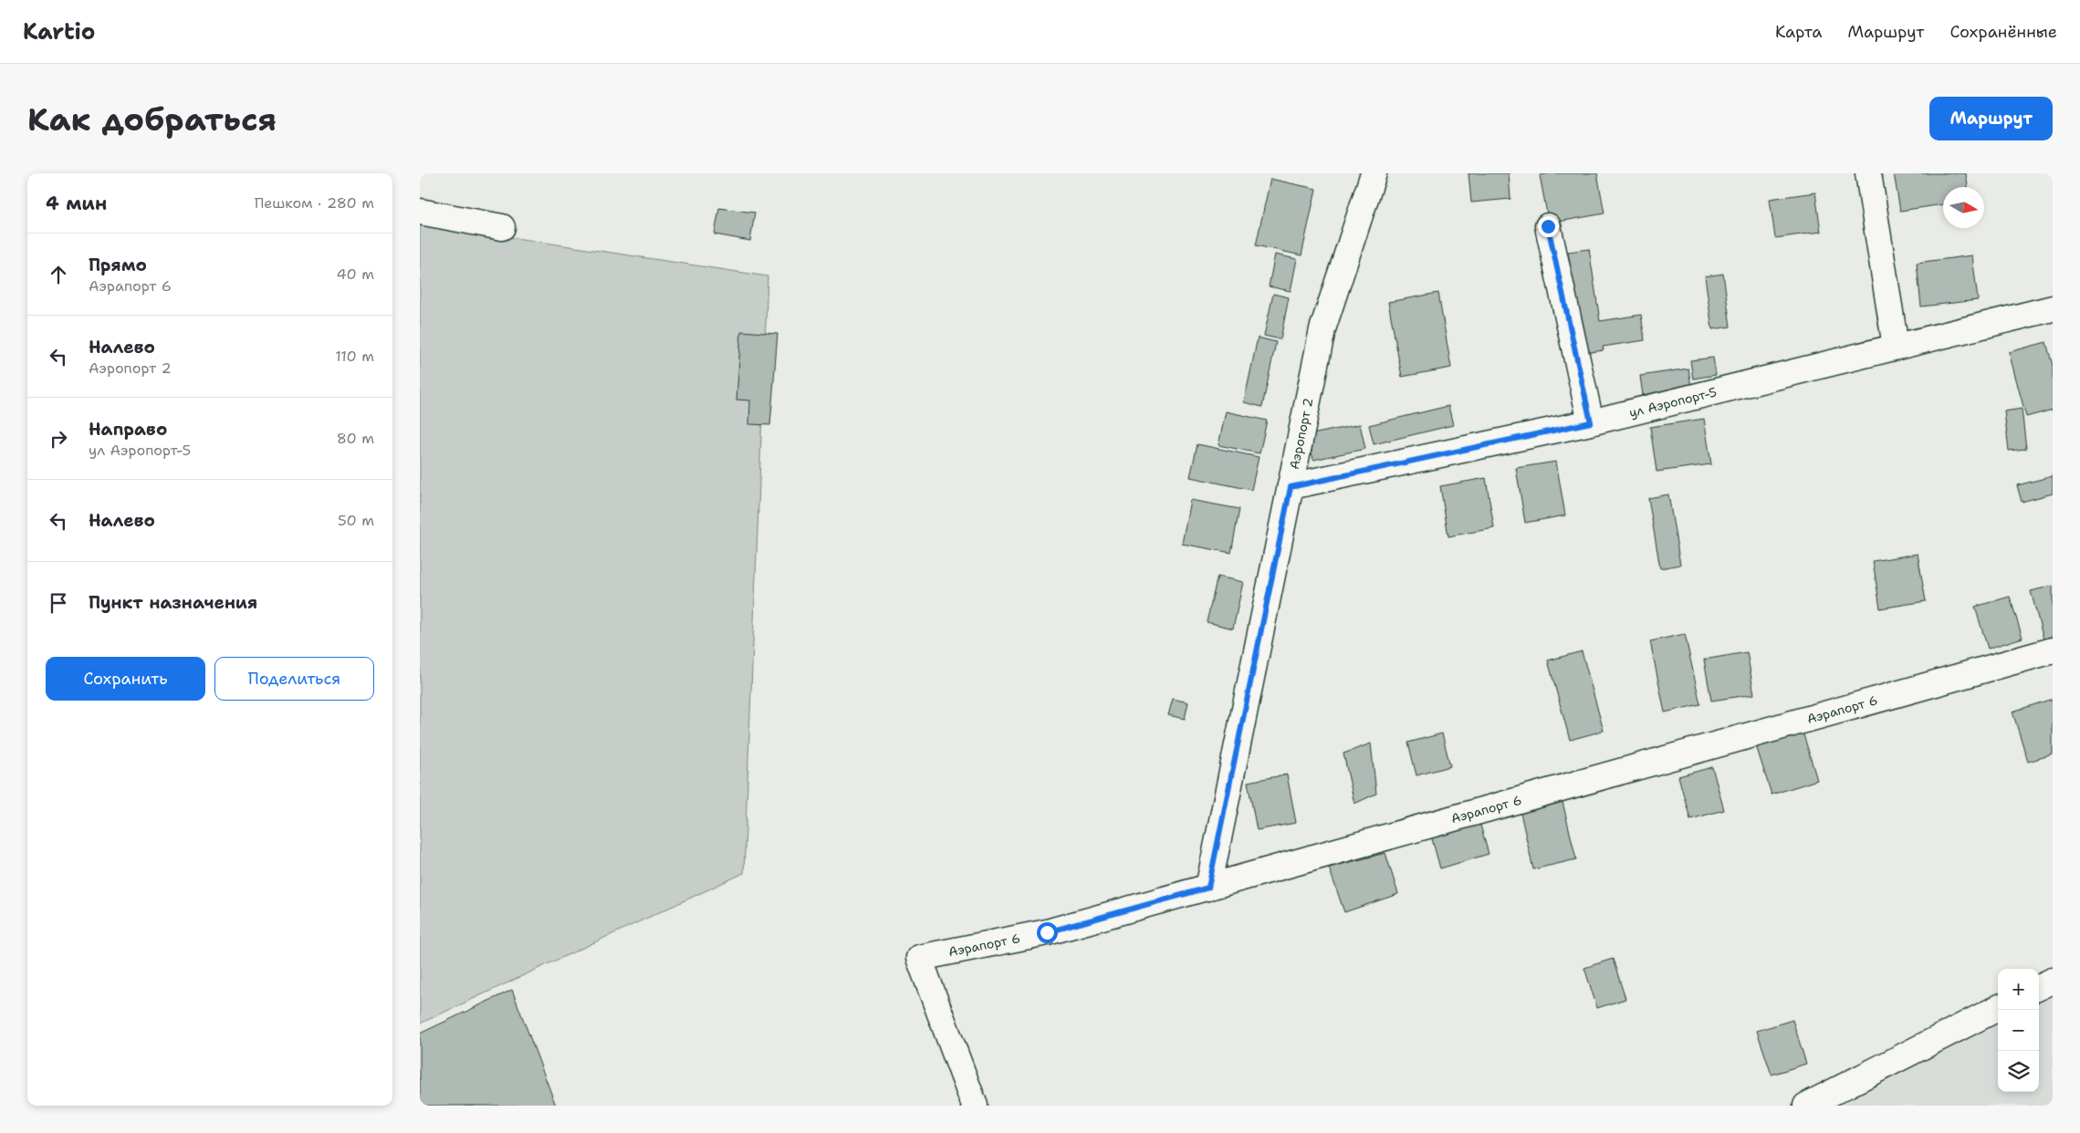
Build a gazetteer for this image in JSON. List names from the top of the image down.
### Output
{
  "streets": {
    "street": ["ул Аэропорт-5", "Аэропорт 2", "Аэрапорт 6"]
  },
  "crossings": [
    ["ул Аэропорт-5", "Аэропорт 2"],
    ["Аэропорт 2", "Аэрапорт 6"]
  ],
  "north": "right",
  "page": {
    "header": "Kartio",
    "nav": ["Карта", "Маршрут", "Сохранённые"],
    "buttons": [
      "Маршрут",
      ["Сохранить", "Поделиться"]
    ],
    "title": "Как добраться",
    "heading": ["4 мин", "Пешком · 280 m"],
    "list": [
      ["Прямо", "Аэрапорт 6", "40 m"],
      ["Налево", "Аэропорт 2", "110 m"],
      ["Направо", "ул Аэропорт-5", "80 m"],
      ["Налево", "50 m"],
      "Пункт назначения"
    ],
    "map_buttons": ["+", "−"]
  }
}
